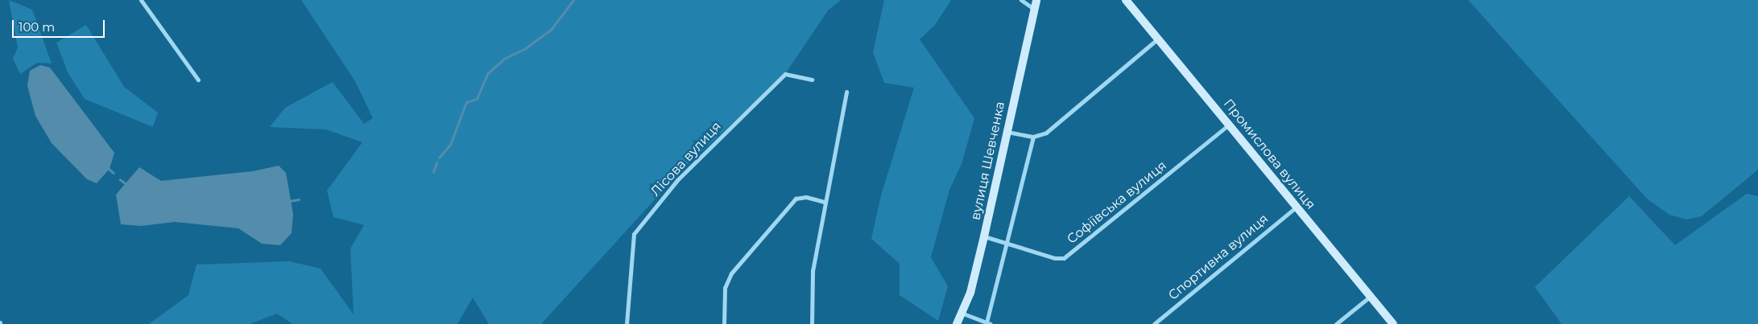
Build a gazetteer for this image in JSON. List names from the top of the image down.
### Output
{
  "streets": {
    "street": [
      "Промислова вулиця",
      "Лісова вулиця",
      "вулиця Шевченка",
      "Софіївська вулиця",
      "Спортивна вулиця"
    ]
  },
  "crossings": [
    ["Промислова вулиця", "Софіївська вулиця"],
    ["Промислова вулиця", "Спортивна вулиця"]
  ],
  "scale_bar": "100 m"
}
